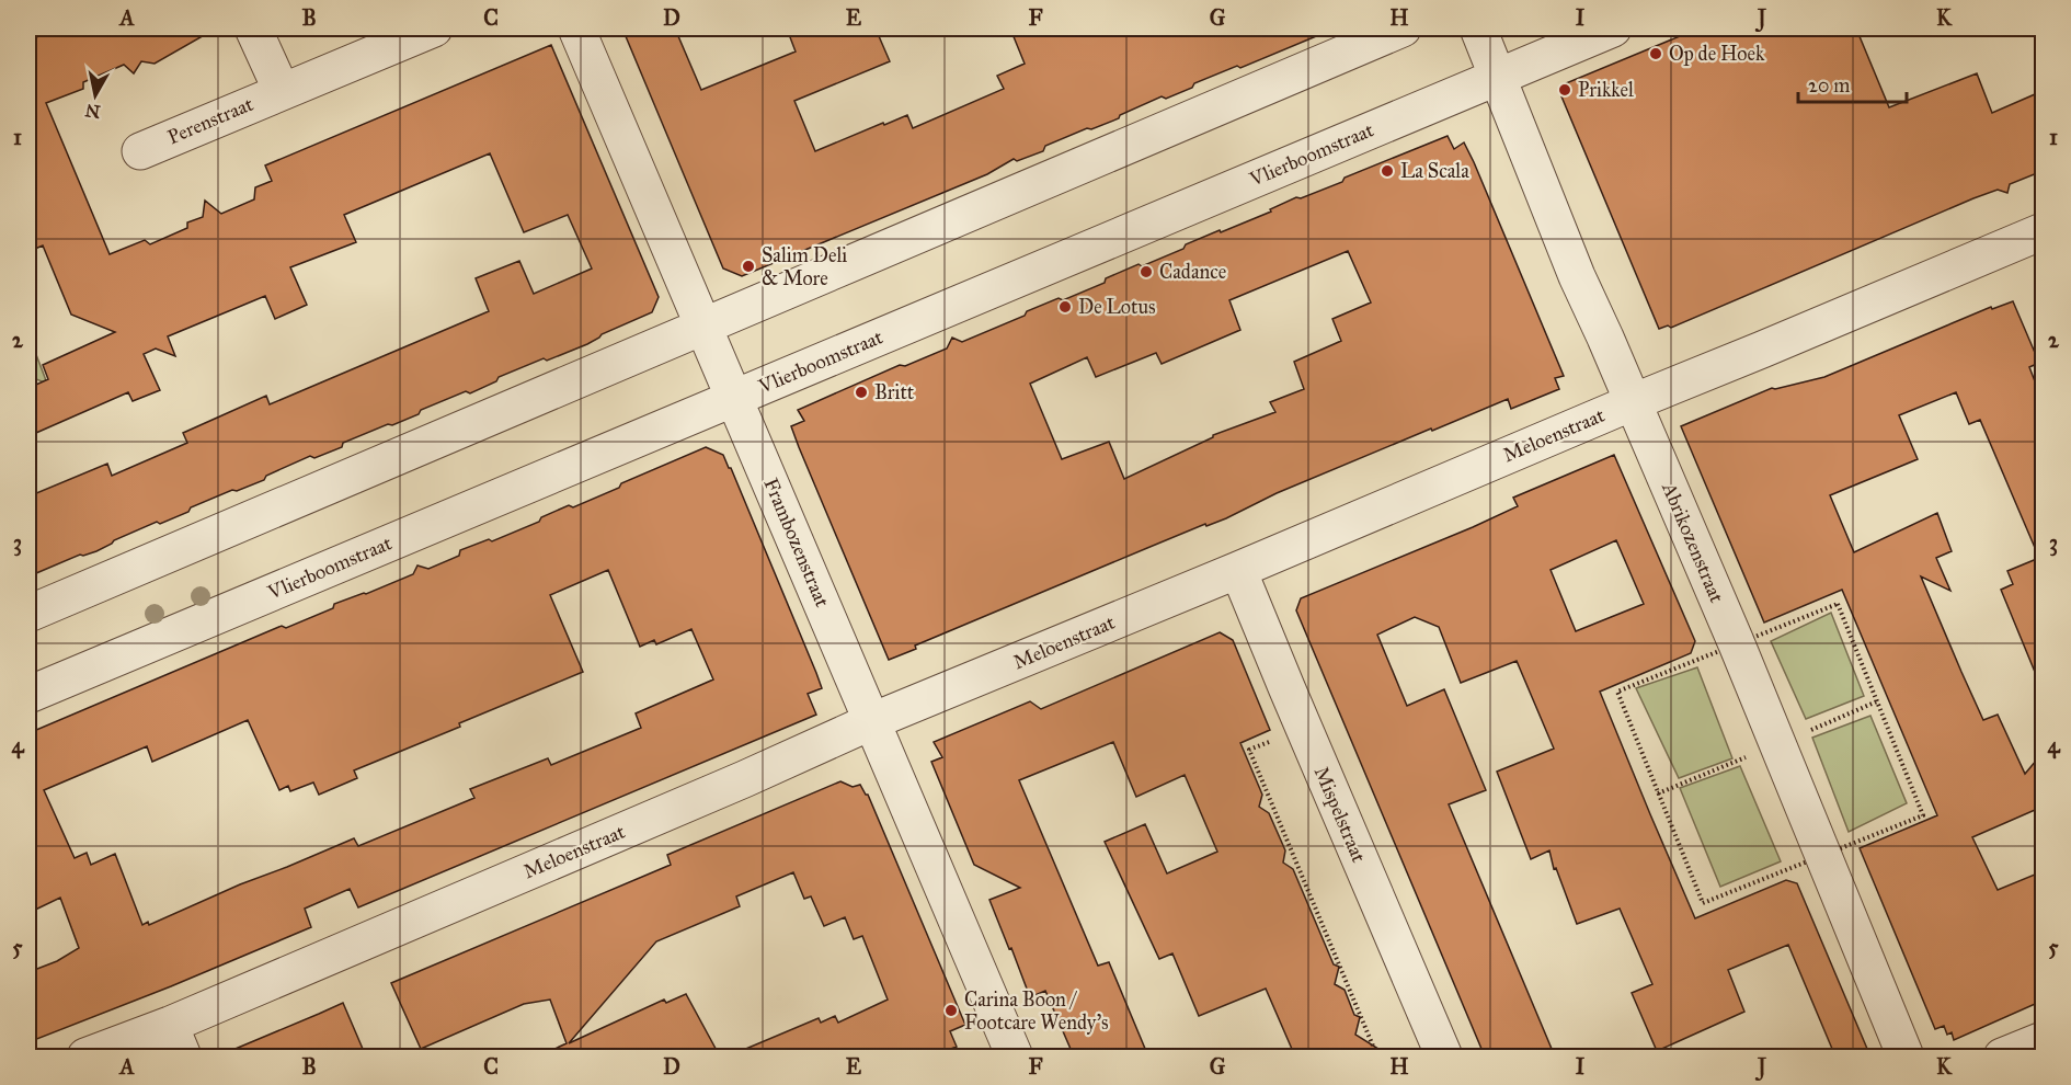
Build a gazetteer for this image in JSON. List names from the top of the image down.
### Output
{
  "streets": {
    "street": [
      "Perenstraat",
      "Vlierboomstraat",
      "Meloenstraat",
      "Frambozenstraat",
      "Abrikozenstraat",
      "Mispelstraat"
    ]
  },
  "crossings": [
    ["Vlierboomstraat", "Frambozenstraat"],
    ["Vlierboomstraat", "Abrikozenstraat"],
    ["Meloenstraat", "Frambozenstraat"],
    ["Meloenstraat", "Abrikozenstraat"],
    ["Meloenstraat", "Mispelstraat"]
  ],
  "places": [
    "Op de Hoek",
    "Prikkel",
    "La Scala",
    "Salim Deli & More",
    "Cadance",
    "De Lotus",
    "Britt",
    "Carina Boon / Footcare Wendy's"
  ],
  "scale_bar": "20 m",
  "north": "bottom",
  "grid": {
    "columns": [
      "A",
      "B",
      "C",
      "D",
      "E",
      "F",
      "G",
      "H",
      "I",
      "J",
      "K"
    ],
    "rows": [
      "1",
      "2",
      "3",
      "4",
      "5"
    ]
  }
}
